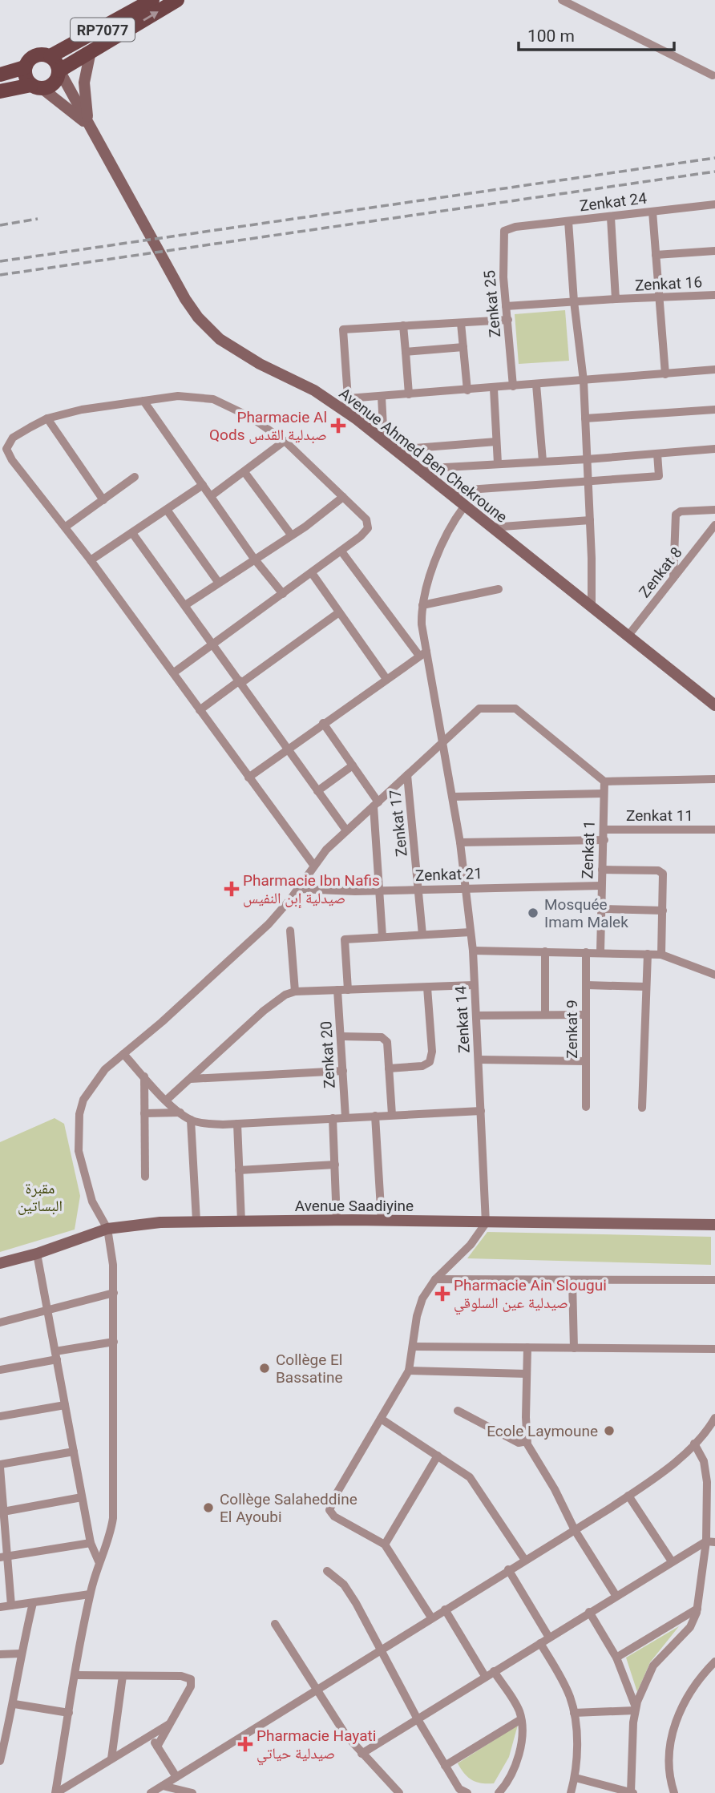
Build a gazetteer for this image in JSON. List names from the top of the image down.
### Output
{
  "streets": {
    "main road": ["RP7077", "Avenue Ahmed Ben Chekroune", "Avenue Saadiyine"],
    "street": [
      "Zenkat 24",
      "Zenkat 16",
      "Zenkat 25",
      "Zenkat 8",
      "Zenkat 11",
      "Zenkat 17",
      "Zenkat 1",
      "Zenkat 21",
      "Zenkat 14",
      "Zenkat 9",
      "Zenkat 20"
    ]
  },
  "crossings": [
    ["RP7077", "Avenue Ahmed Ben Chekroune"],
    ["Zenkat 24", "Zenkat 16"],
    ["Zenkat 24", "Zenkat 25"],
    ["Avenue Ahmed Ben Chekroune", "Zenkat 8"],
    ["Avenue Ahmed Ben Chekroune", "Zenkat 14"],
    ["Zenkat 11", "Zenkat 1"],
    ["Zenkat 17", "Zenkat 21"],
    ["Zenkat 1", "Zenkat 21"],
    ["Zenkat 21", "Zenkat 14"],
    ["Zenkat 14", "Avenue Saadiyine"]
  ],
  "parks": ["مقبرة البساتين"],
  "places": {
    "health": [
      "Pharmacie Al Qods صبدلية القدس",
      "Pharmacie Ibn Nafis صيدلية إبن النفيس",
      "Pharmacie Ain Slougui صيدلية عين السلوقي",
      "Pharmacie Hayati صيدلية حياتي"
    ],
    "other": [
      "Mosquée Imam Malek",
      "Collège El Bassatine",
      "Ecole Laymoune",
      "Collège Salaheddine El Ayoubi"
    ]
  },
  "scale_bar": "100 m"
}
